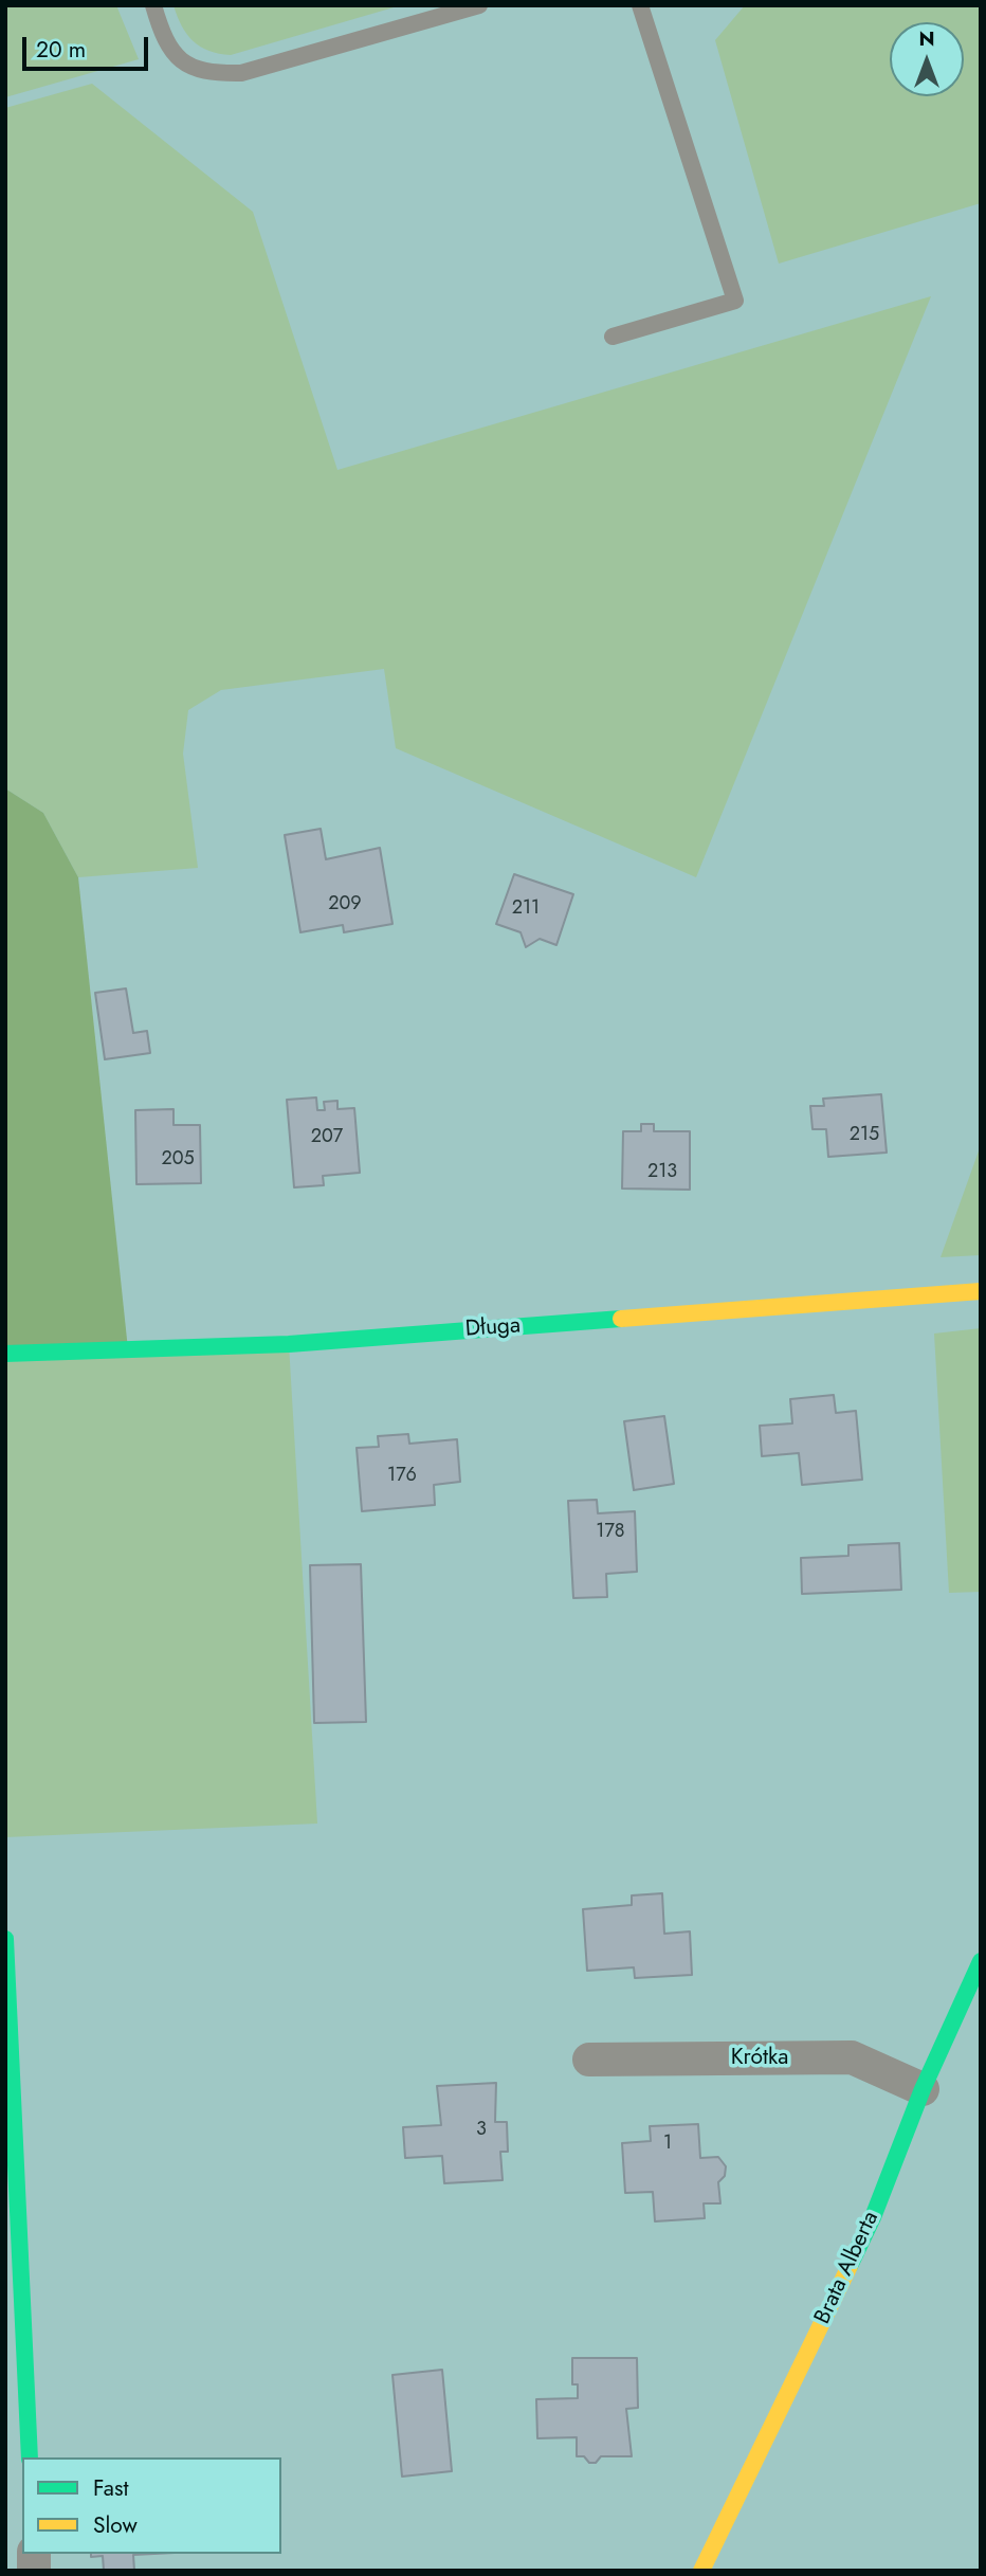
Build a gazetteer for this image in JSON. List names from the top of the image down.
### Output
{
  "streets": {
    "street": ["Długa", "Krótka", "Brata Alberta"]
  },
  "crossings": [
    ["Krótka", "Brata Alberta"]
  ],
  "house_numbers": [
    "209",
    "211",
    "215",
    "207",
    "205",
    "213",
    "176",
    "178",
    "3",
    "1"
  ],
  "legend": ["Fast", "Slow"],
  "scale_bar": "20 m",
  "north": "top"
}
